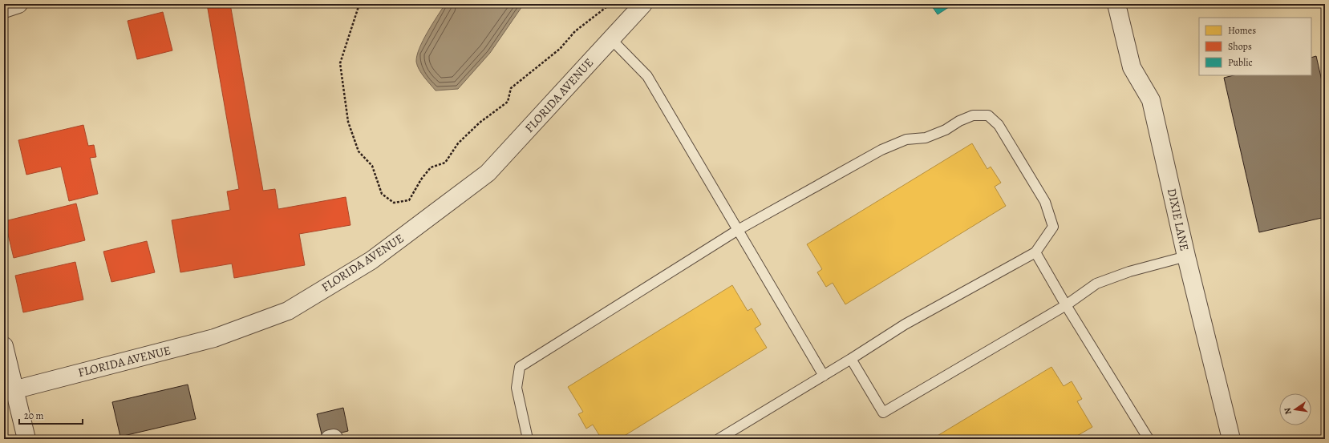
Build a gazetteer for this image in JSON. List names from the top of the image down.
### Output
{
  "streets": {
    "street": ["FLORIDA AVENUE", "DIXIE LANE"]
  },
  "legend": ["Homes", "Shops", "Public"],
  "scale_bar": "20 m",
  "north": "left"
}
